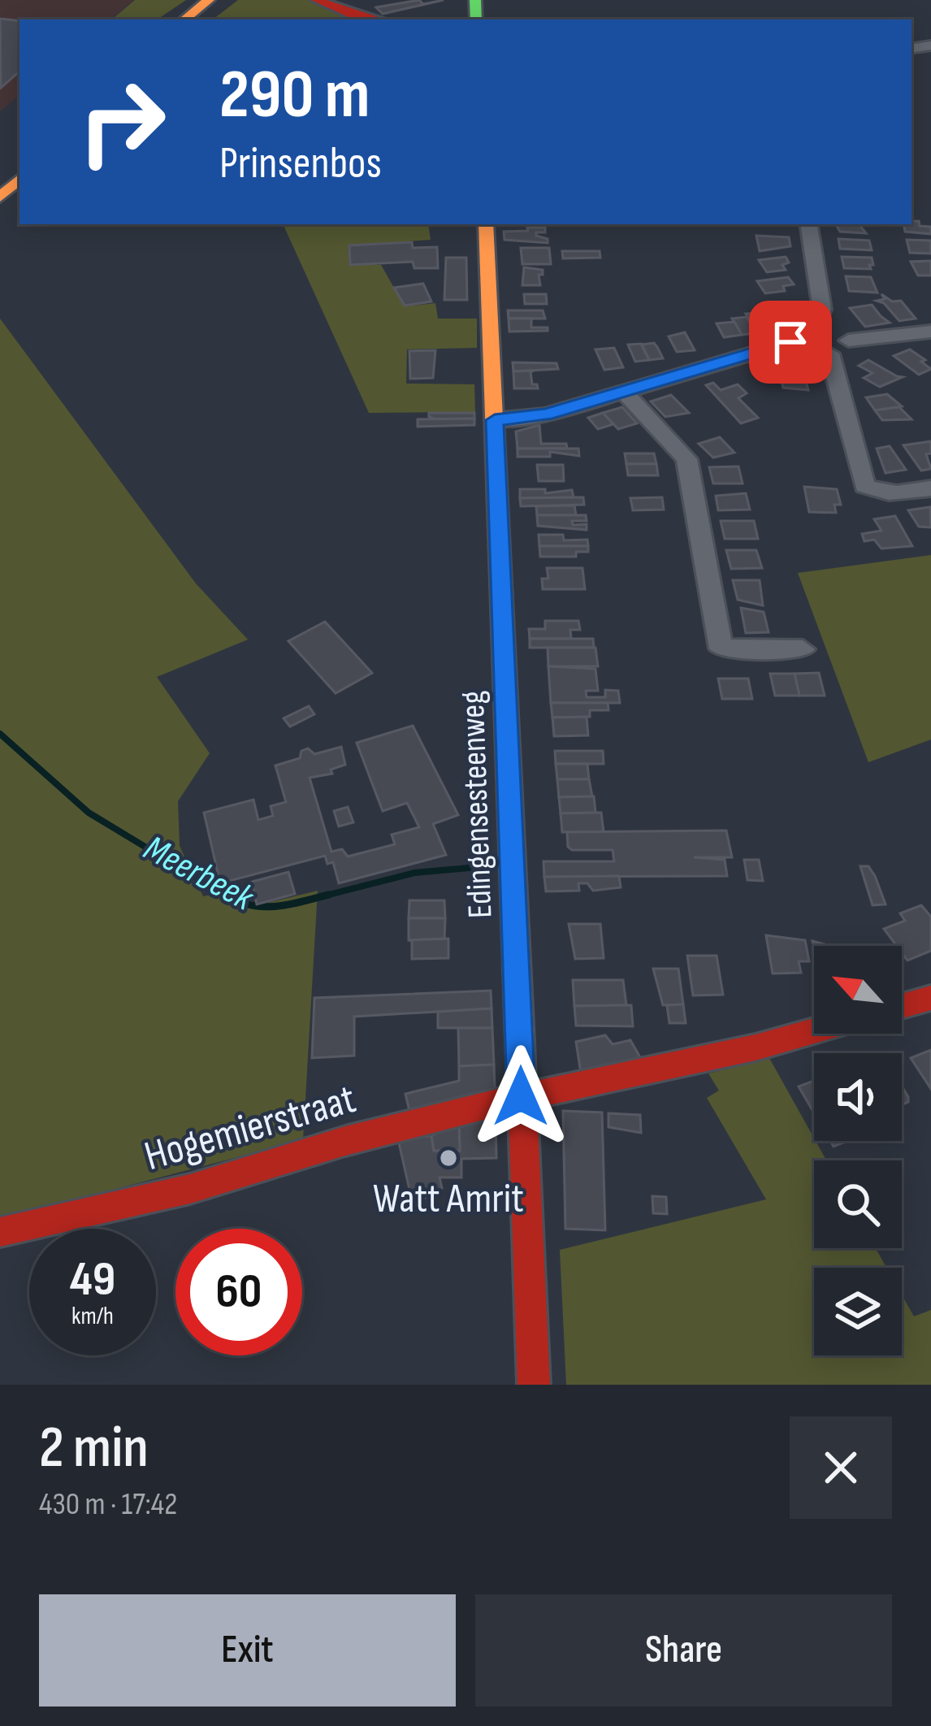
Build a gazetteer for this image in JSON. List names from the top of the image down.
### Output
{
  "streets": {
    "main road": ["Edingensesteenweg", "Hogemierstraat"]
  },
  "crossings": [
    ["Edingensesteenweg", "Hogemierstraat"]
  ],
  "water": ["Meerbeek"],
  "places": ["Watt Amrit"],
  "north": "top left",
  "page": {
    "turn": ["290 m", "Prinsenbos"],
    "speed": "49 km/h",
    "limit": "60",
    "heading": ["2 min", "430 m · 17:42"],
    "buttons": ["Exit", "Share"]
  }
}
